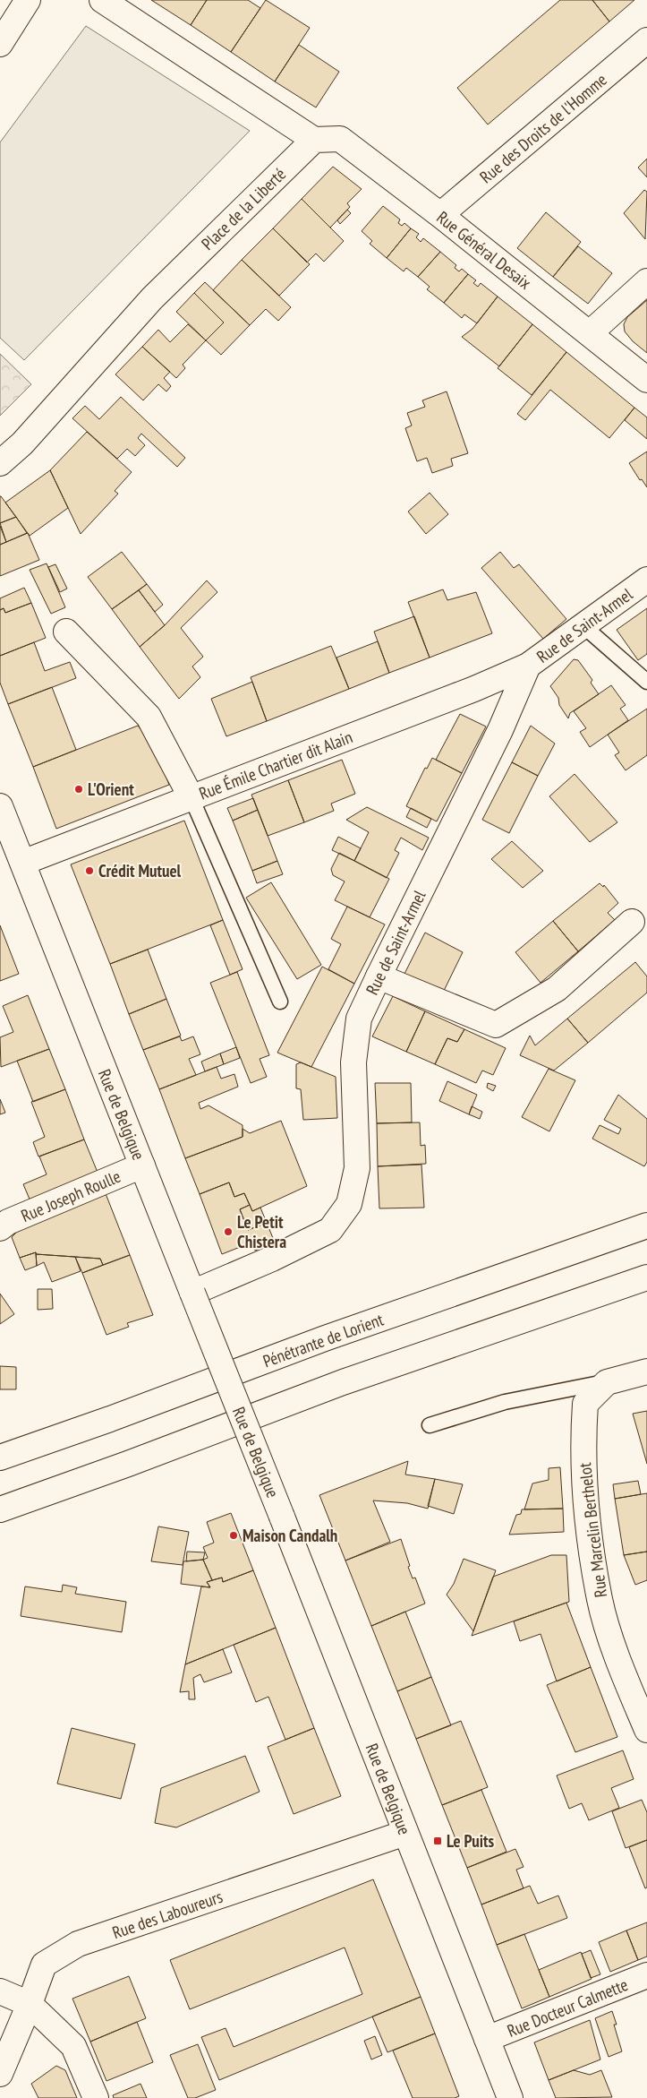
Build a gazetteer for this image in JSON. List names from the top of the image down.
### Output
{
  "streets": {
    "main road": [
      "Rue des Droits de l'Homme",
      "Place de la Liberté",
      "Rue Général Desaix",
      "Rue de Saint-Armel",
      "Rue Émile Chartier dit Alain",
      "Rue de Belgique",
      "Rue Joseph Roulle",
      "Pénétrante de Lorient",
      "Rue Marcelin Berthelot",
      "Rue des Laboureurs",
      "Rue Docteur Calmette"
    ]
  },
  "crossings": [
    ["Rue des Droits de l'Homme", "Rue Général Desaix"],
    ["Place de la Liberté", "Rue Général Desaix"],
    ["Rue de Saint-Armel", "Rue Émile Chartier dit Alain"],
    ["Rue de Saint-Armel", "Rue de Belgique"],
    ["Rue Émile Chartier dit Alain", "Rue de Belgique"],
    ["Rue de Belgique", "Rue Joseph Roulle"],
    ["Rue de Belgique", "Rue des Laboureurs"],
    ["Rue de Belgique", "Rue Docteur Calmette"]
  ],
  "places": {
    "other": [
      "L'Orient",
      "Crédit Mutuel",
      "Le Petit Chistera",
      "Maison Candalh"
    ],
    "transit": ["Le Puits"]
  }
}
